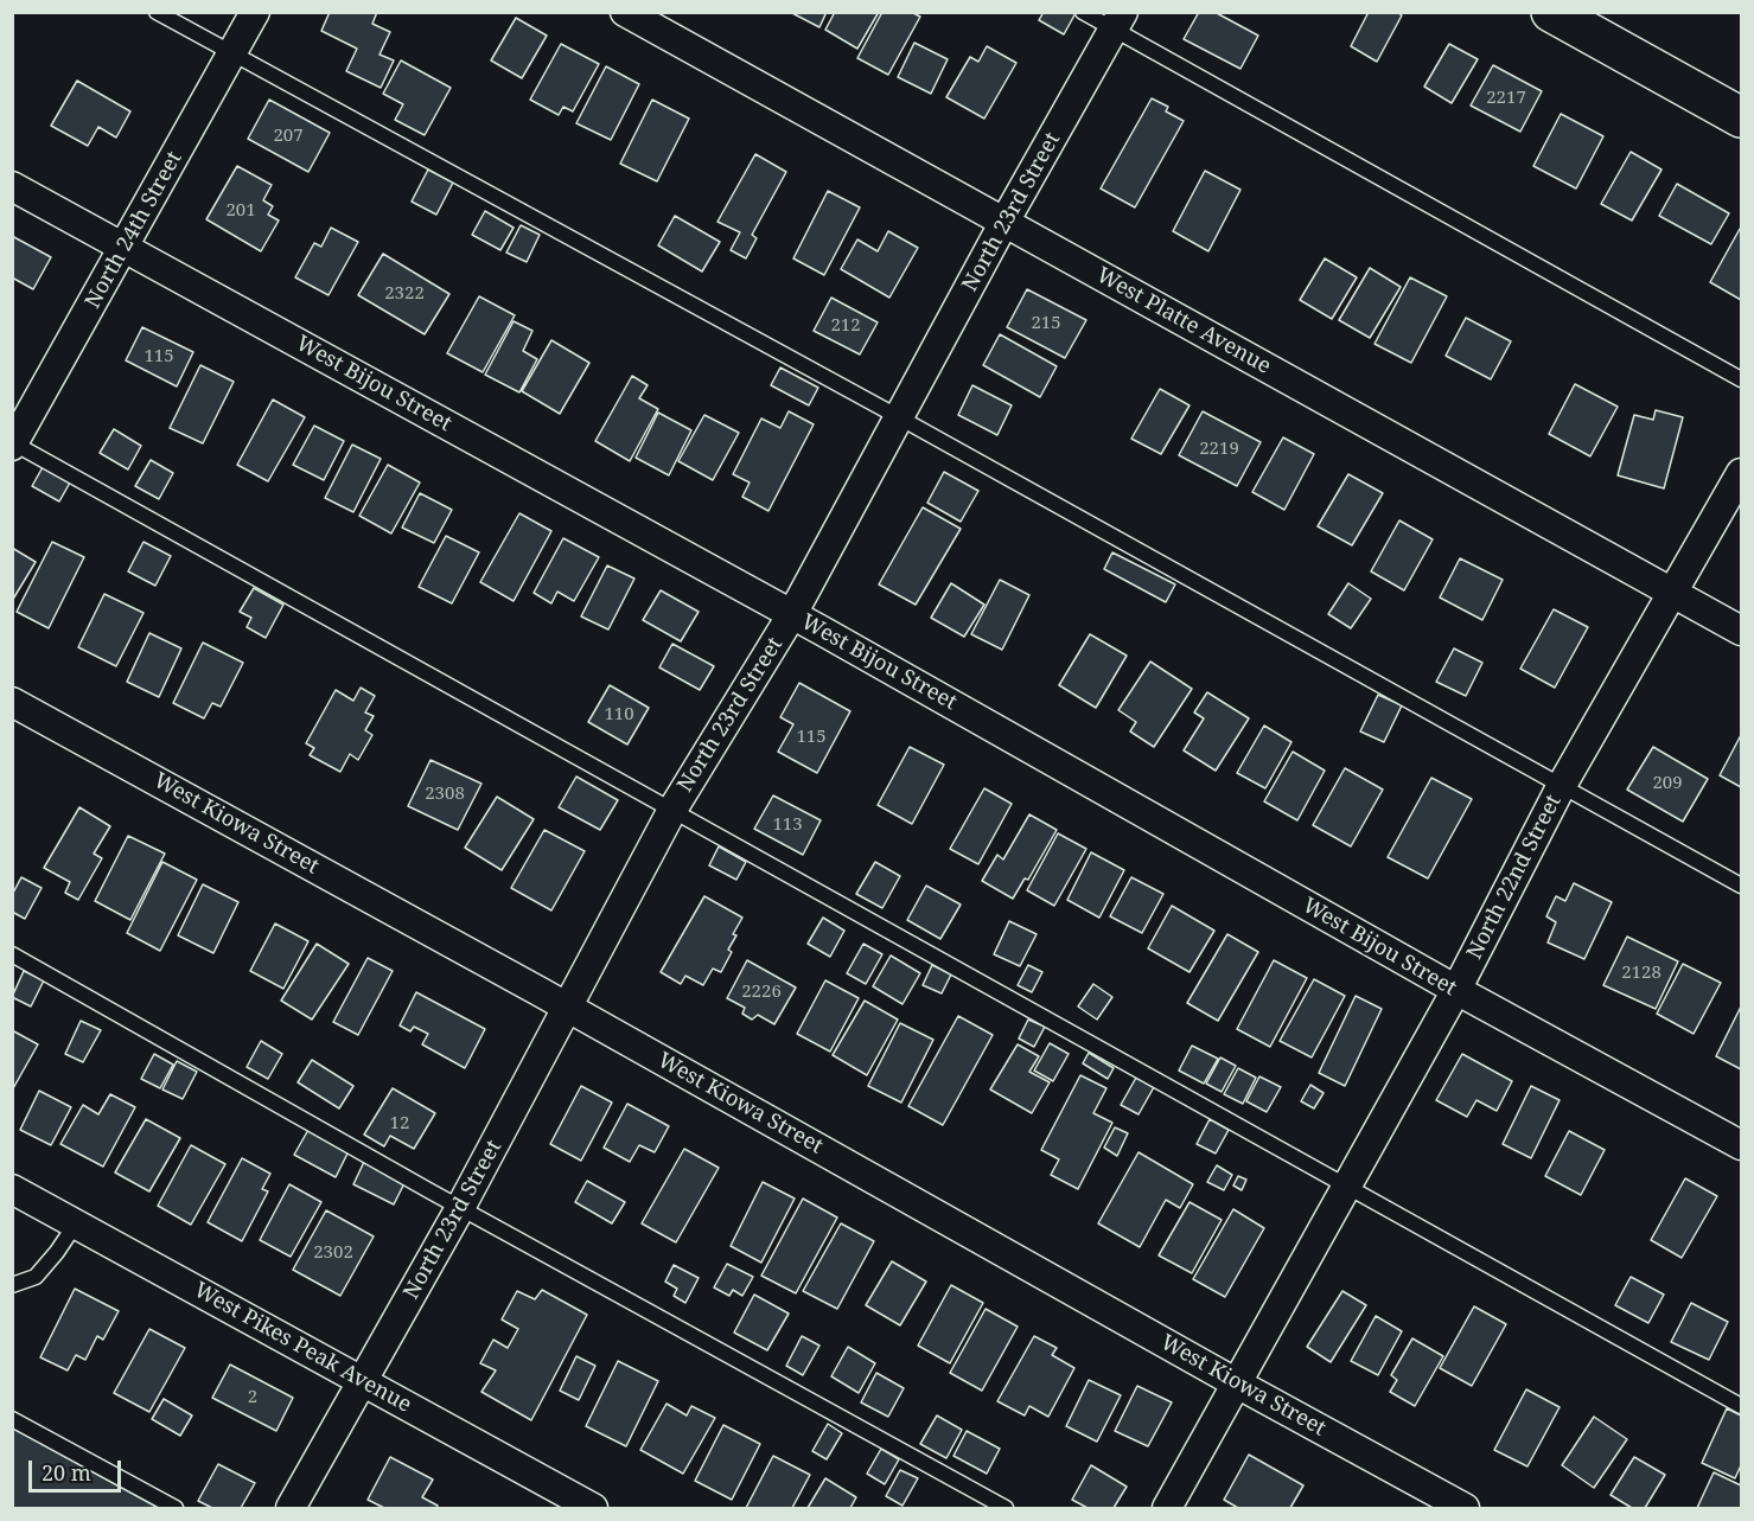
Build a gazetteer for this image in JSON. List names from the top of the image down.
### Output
{
  "streets": {
    "street": [
      "North 23rd Street",
      "North 24th Street",
      "West Platte Avenue",
      "West Bijou Street",
      "West Kiowa Street",
      "North 22nd Street",
      "West Pikes Peak Avenue"
    ]
  },
  "crossings": [
    ["North 23rd Street", "West Platte Avenue"],
    ["North 23rd Street", "West Bijou Street"],
    ["North 23rd Street", "West Kiowa Street"],
    ["North 23rd Street", "West Pikes Peak Avenue"],
    ["North 24th Street", "West Bijou Street"],
    ["West Platte Avenue", "North 22nd Street"],
    ["West Bijou Street", "North 22nd Street"],
    ["West Kiowa Street", "North 22nd Street"]
  ],
  "house_numbers": [
    "2217",
    "207",
    "201",
    "2322",
    "215",
    "212",
    "115",
    "2219",
    "110",
    "115",
    "209",
    "2308",
    "113",
    "2128",
    "2226",
    "12",
    "2302",
    "2"
  ],
  "scale_bar": "20 m"
}
